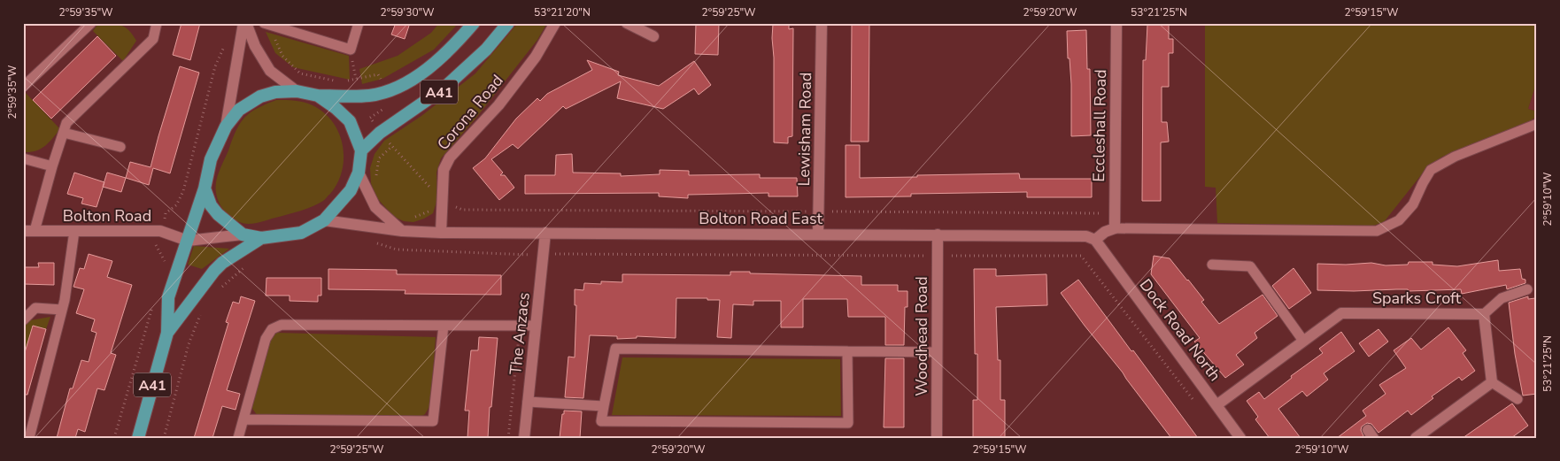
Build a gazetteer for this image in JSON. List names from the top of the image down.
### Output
{
  "streets": {
    "highway": ["A41"],
    "street": [
      "Corona Road",
      "Eccleshall Road",
      "Lewisham Road",
      "Bolton Road",
      "Bolton Road East",
      "Sparks Croft",
      "Dock Road North",
      "The Anzacs",
      "Woodhead Road"
    ]
  },
  "crossings": [
    ["A41", "Bolton Road"],
    ["A41", "Bolton Road East"],
    ["Corona Road", "Bolton Road East"],
    ["Lewisham Road", "Bolton Road East"],
    ["Bolton Road", "Bolton Road East"],
    ["Bolton Road East", "Dock Road North"],
    ["Bolton Road East", "The Anzacs"],
    ["Bolton Road East", "Woodhead Road"],
    ["Sparks Croft", "Dock Road North"]
  ],
  "coordinates": [
    "2°59'35\"W",
    "2°59'30\"W",
    "53°21'20\"N",
    "2°59'25\"W",
    "2°59'20\"W",
    "53°21'25\"N",
    "2°59'15\"W",
    "2°59'10\"W"
  ]
}
